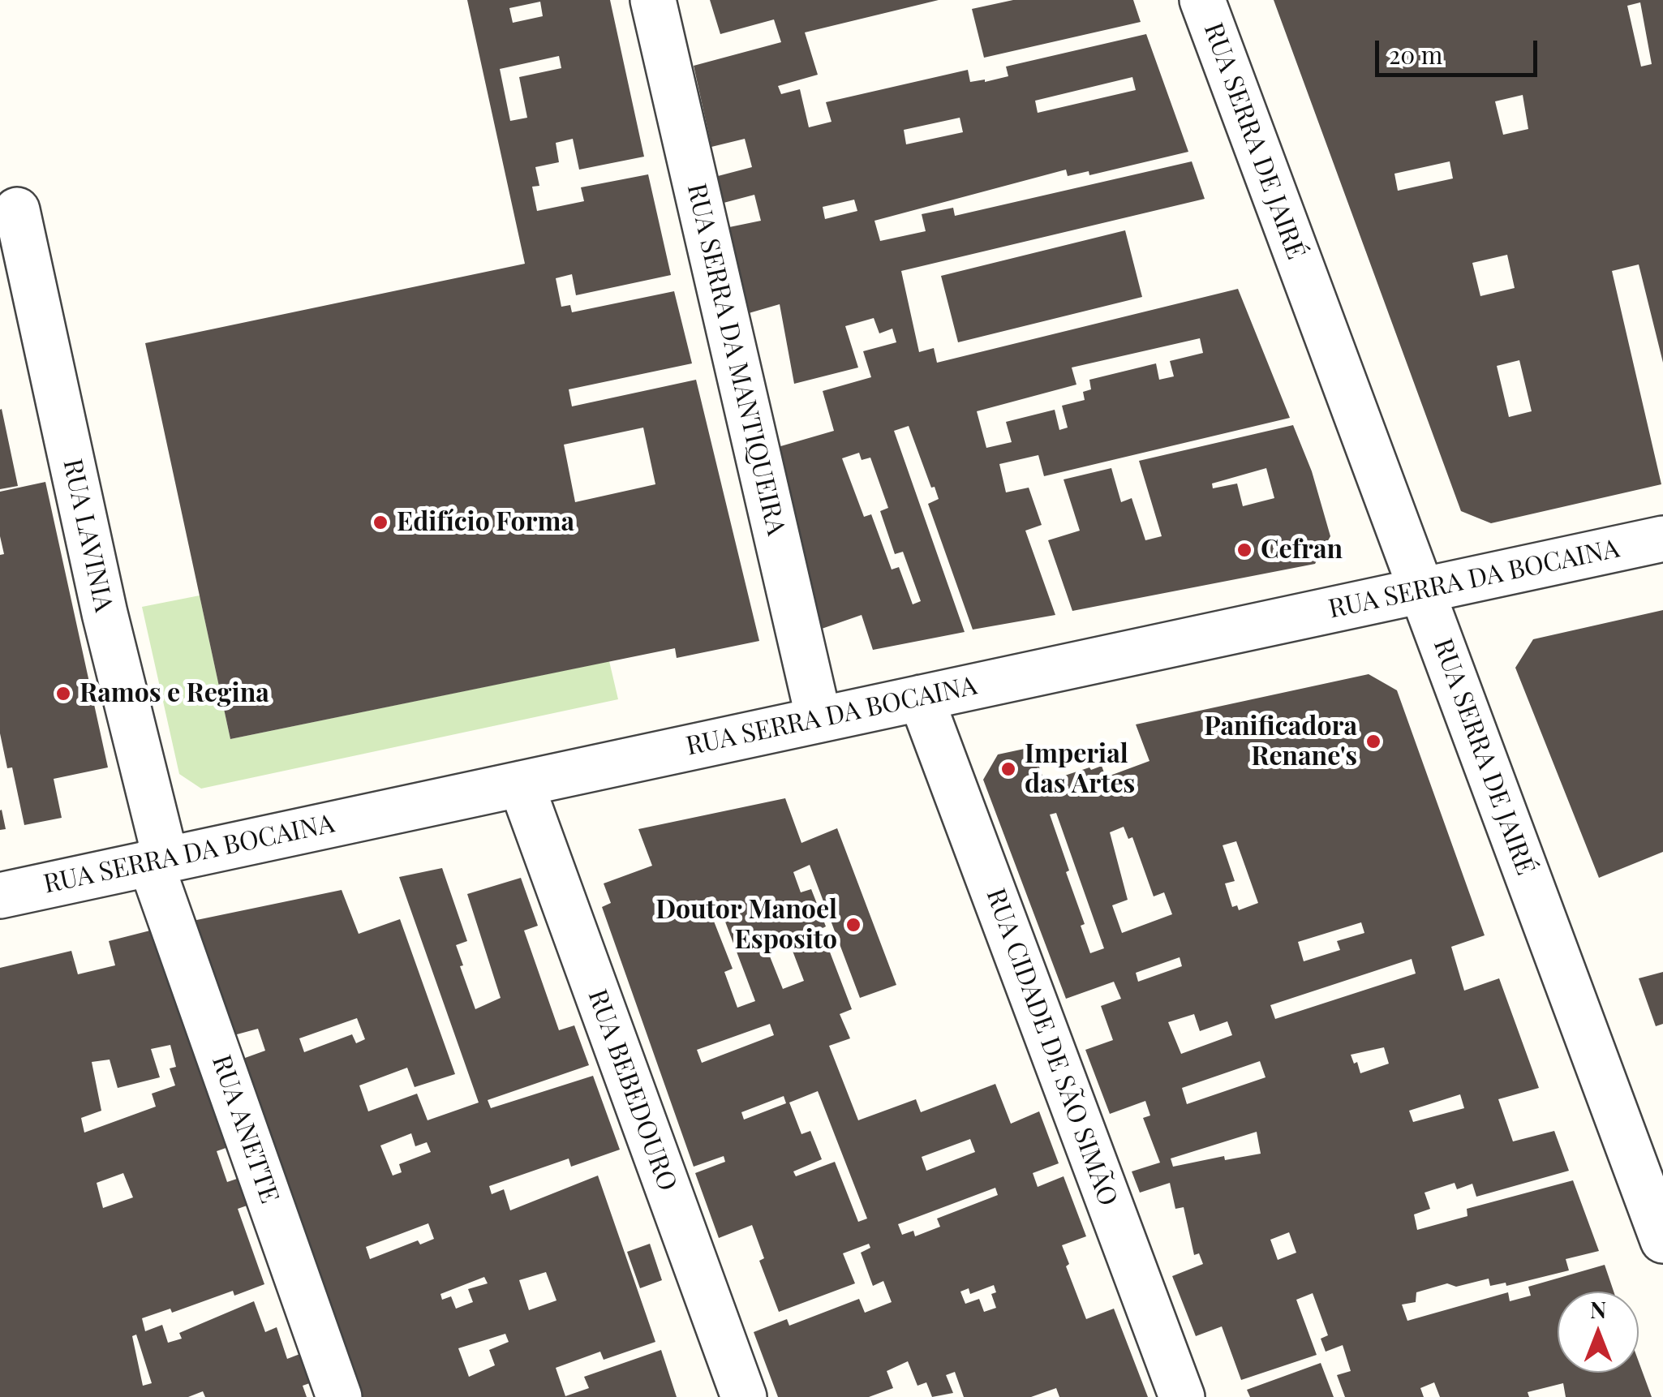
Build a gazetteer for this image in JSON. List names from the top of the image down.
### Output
{
  "streets": {
    "street": [
      "RUA SERRA DE JAIRÉ",
      "RUA SERRA DA MANTIQUEIRA",
      "RUA LAVINIA",
      "RUA SERRA DA BOCAINA",
      "RUA CIDADE DE SÃO SIMÃO",
      "RUA BEBEDOURO",
      "RUA ANETTE"
    ]
  },
  "crossings": [
    ["RUA SERRA DE JAIRÉ", "RUA SERRA DA BOCAINA"],
    ["RUA SERRA DA MANTIQUEIRA", "RUA SERRA DA BOCAINA"],
    ["RUA LAVINIA", "RUA SERRA DA BOCAINA"],
    ["RUA LAVINIA", "RUA ANETTE"],
    ["RUA SERRA DA BOCAINA", "RUA CIDADE DE SÃO SIMÃO"],
    ["RUA SERRA DA BOCAINA", "RUA BEBEDOURO"],
    ["RUA SERRA DA BOCAINA", "RUA ANETTE"]
  ],
  "places": [
    "Edifício Forma",
    "Cefran",
    "Ramos e Regina",
    "Panificadora Renane's",
    "Imperial das Artes",
    "Doutor Manoel Esposito"
  ],
  "scale_bar": "20 m",
  "north": "top"
}
